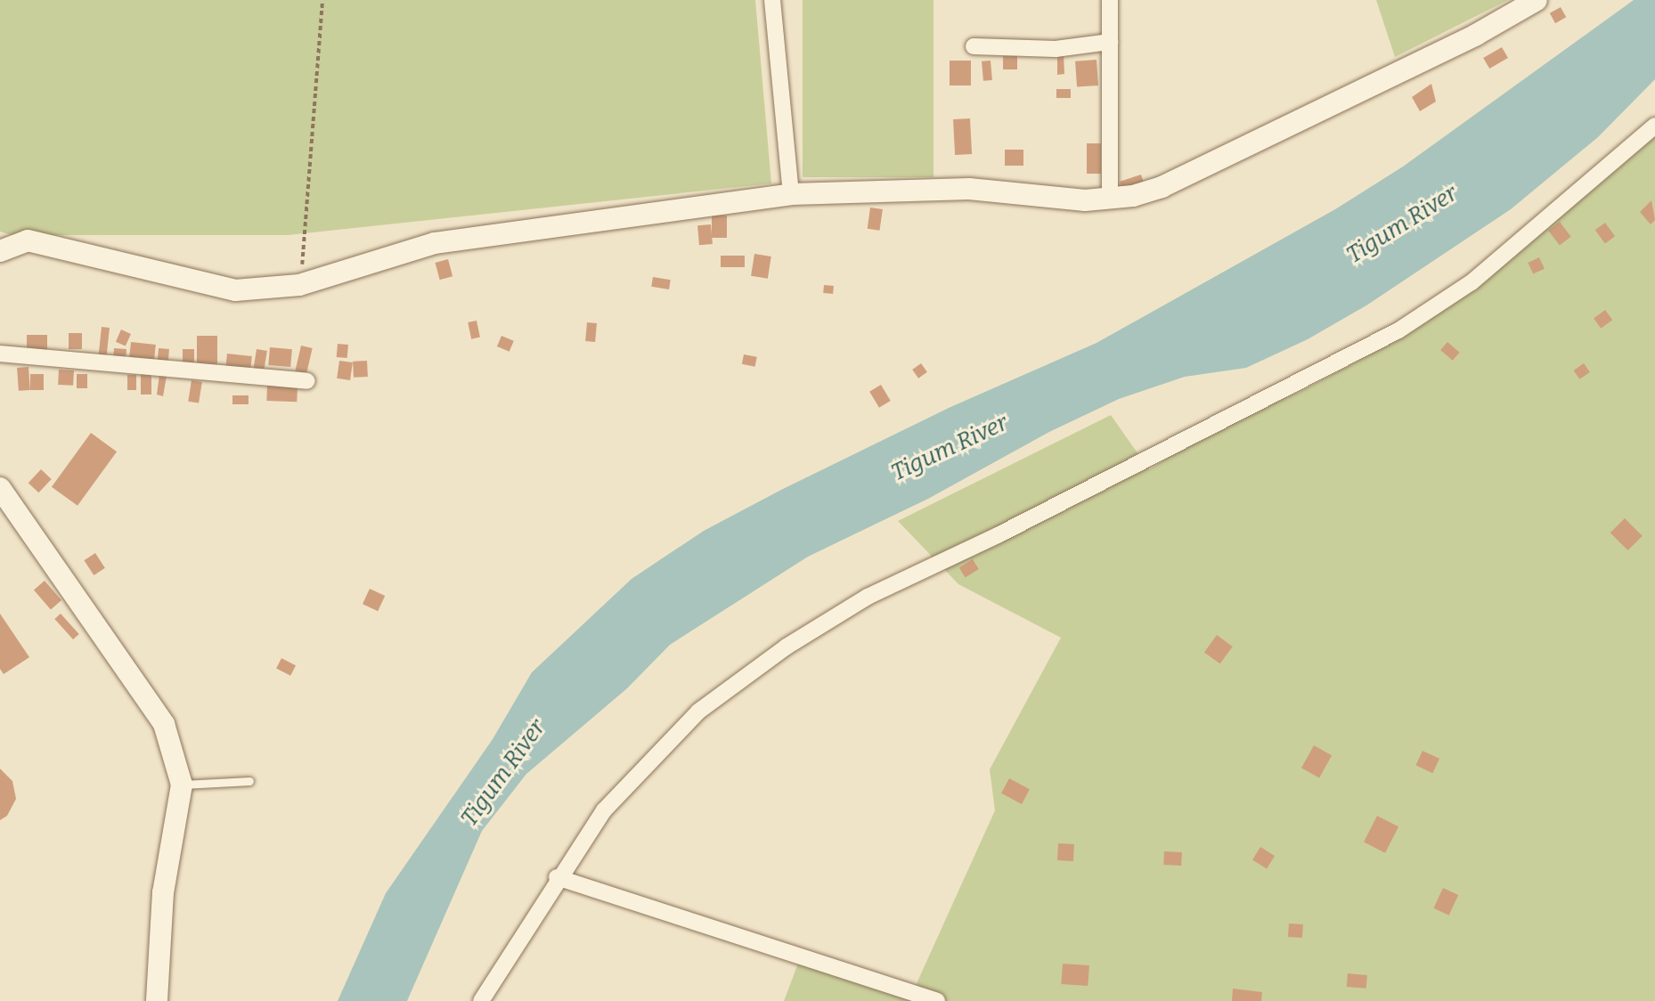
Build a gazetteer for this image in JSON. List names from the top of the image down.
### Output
{
  "water": ["Tigum River"]
}
